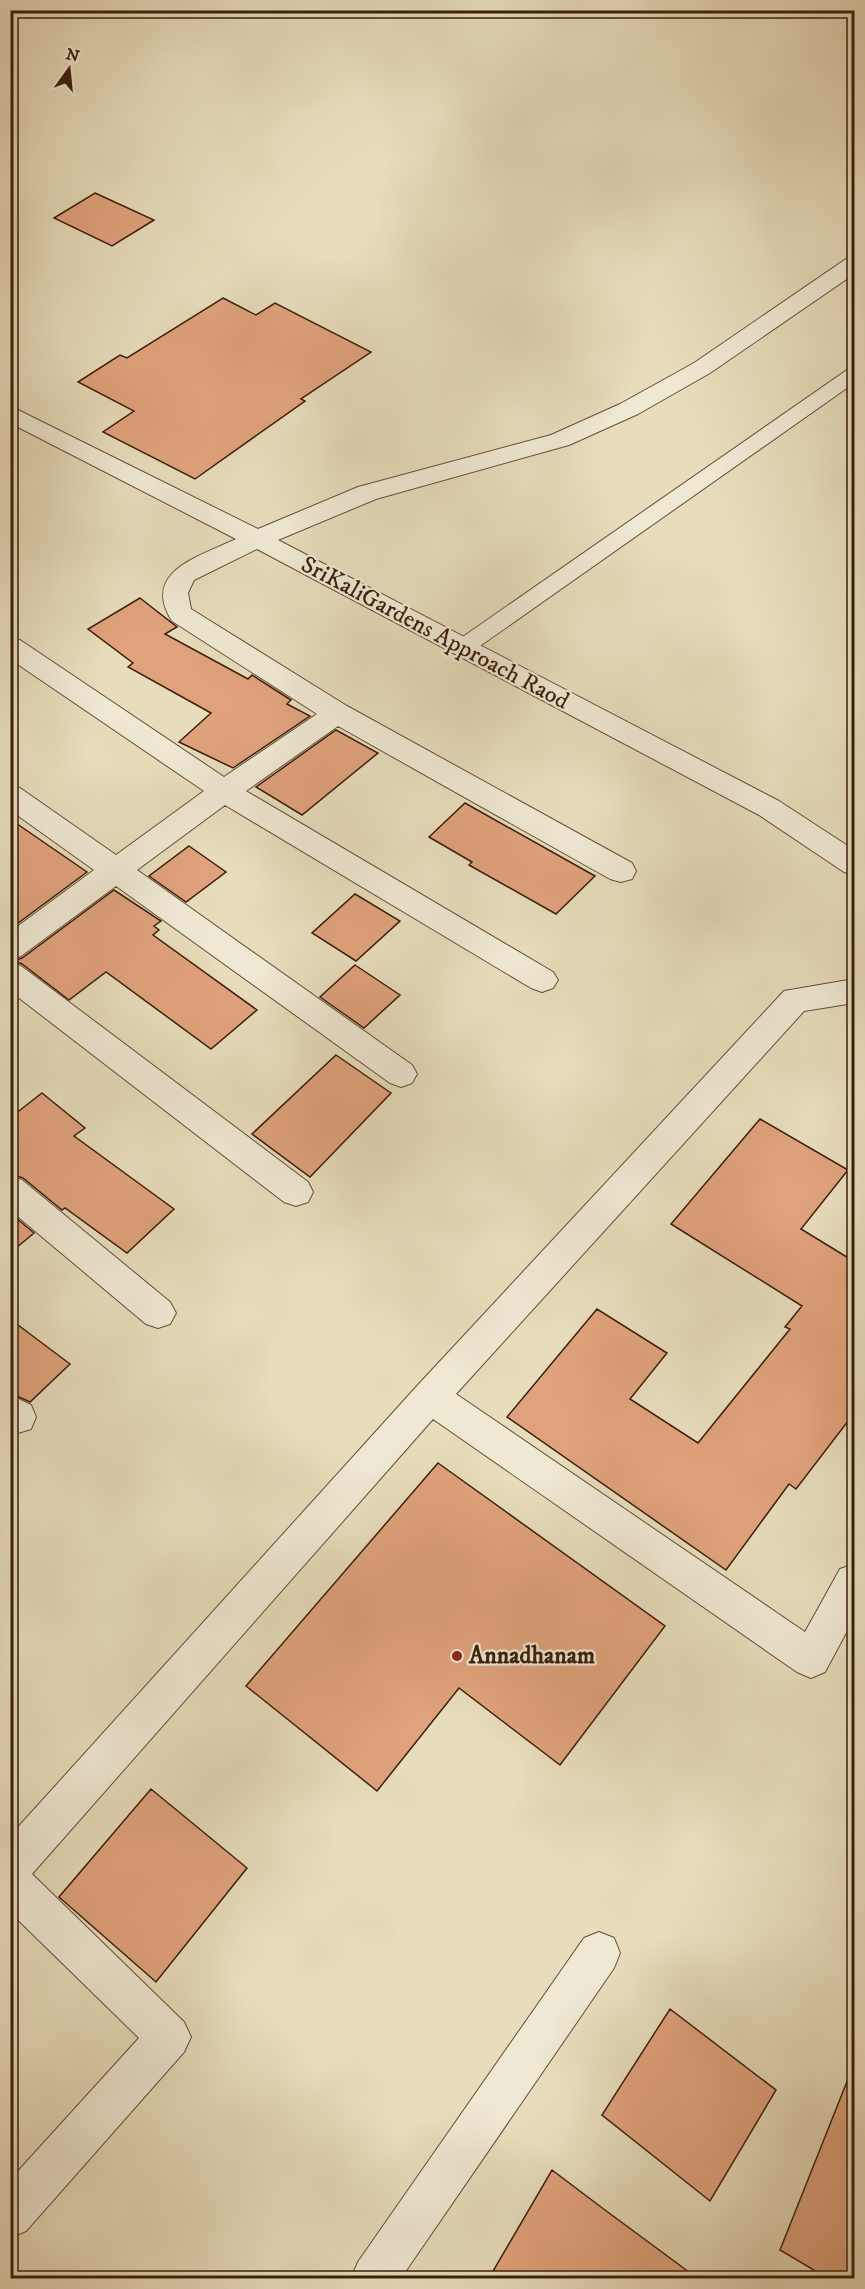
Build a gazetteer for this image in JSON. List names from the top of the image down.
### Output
{
  "streets": {
    "street": ["SriKaliGardens Approach Raod"]
  },
  "places": ["Annadhanam"],
  "north": "top"
}
